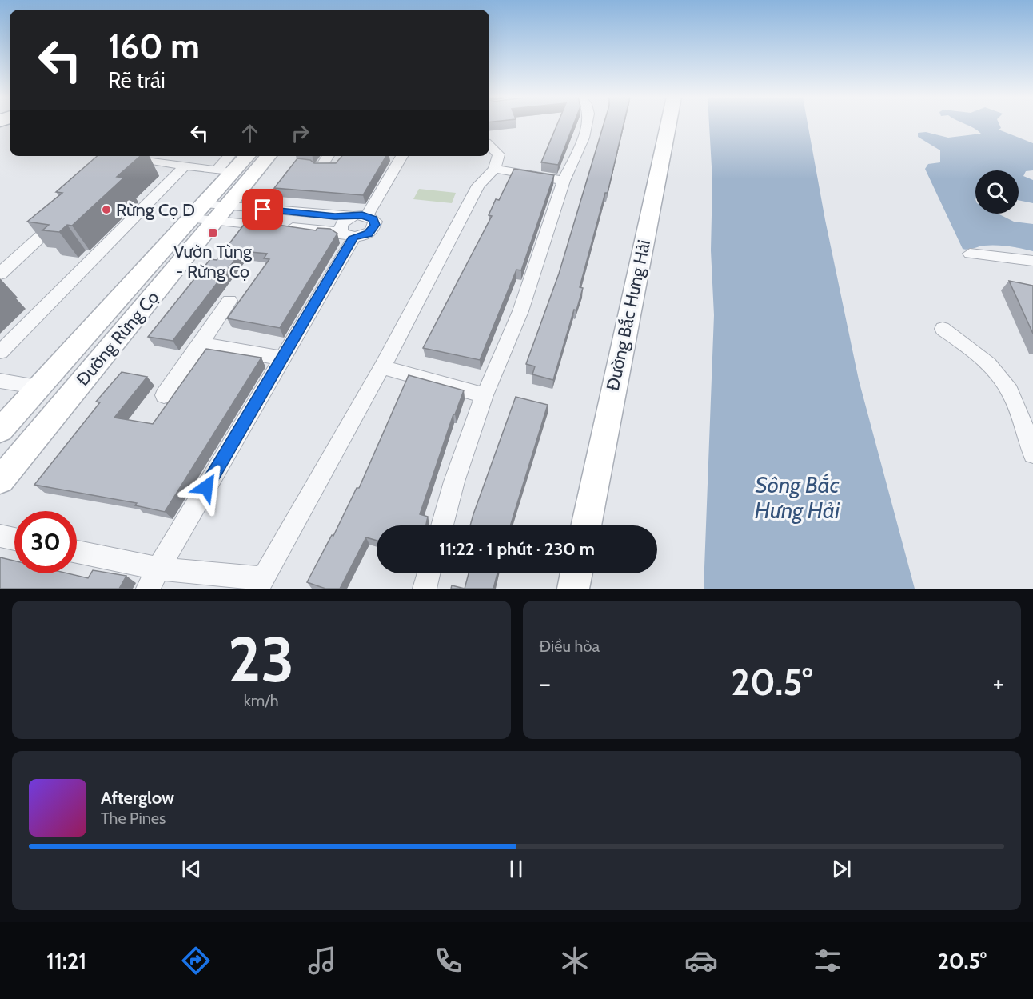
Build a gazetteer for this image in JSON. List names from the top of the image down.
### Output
{
  "streets": {
    "street": ["Đường Bắc Hưng Hải", "Đường Rừng Cọ"]
  },
  "water": ["Sông Bắc Hưng Hải"],
  "places": {
    "other": ["Rừng Cọ D"],
    "transit": ["Vườn Tùng - Rừng Cọ"]
  },
  "page": {
    "turn": ["160 m", "Rẽ trái"],
    "limit": "30",
    "trip": "11:22 · 1 phút · 230 m",
    "tile": [
      ["23", "km/h"],
      "Điều hòa"
    ],
    "heat": ["−", "20.5°", "+"],
    "song": ["Afterglow", "The Pines"],
    "tabs": ["11:21", "20.5°"]
  }
}
